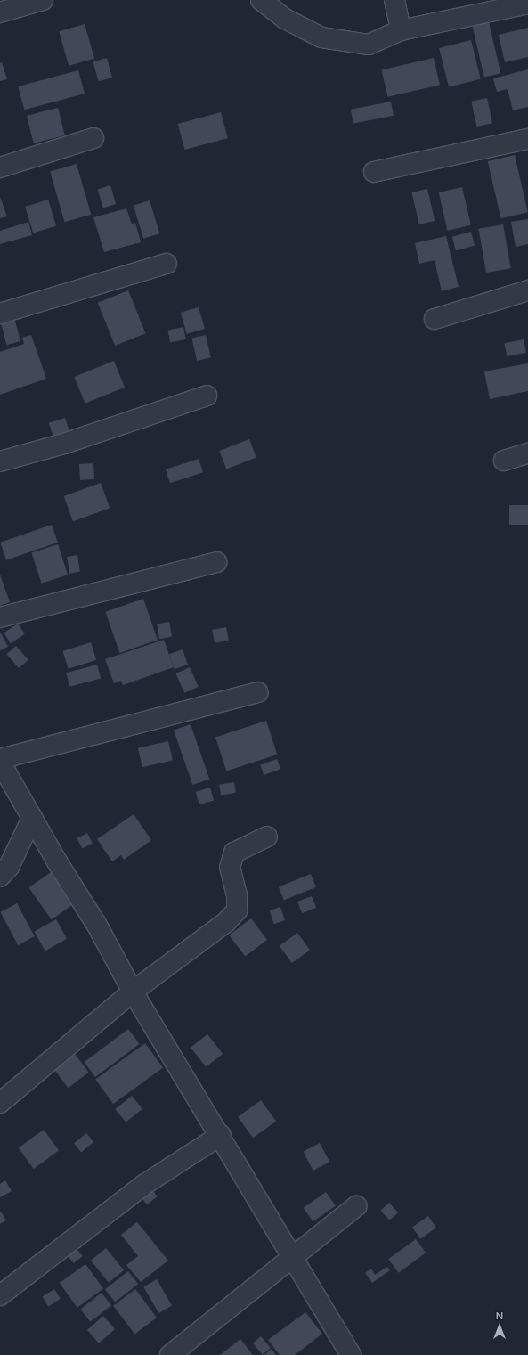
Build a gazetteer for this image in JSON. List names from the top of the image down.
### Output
{
  "north": "top"
}
